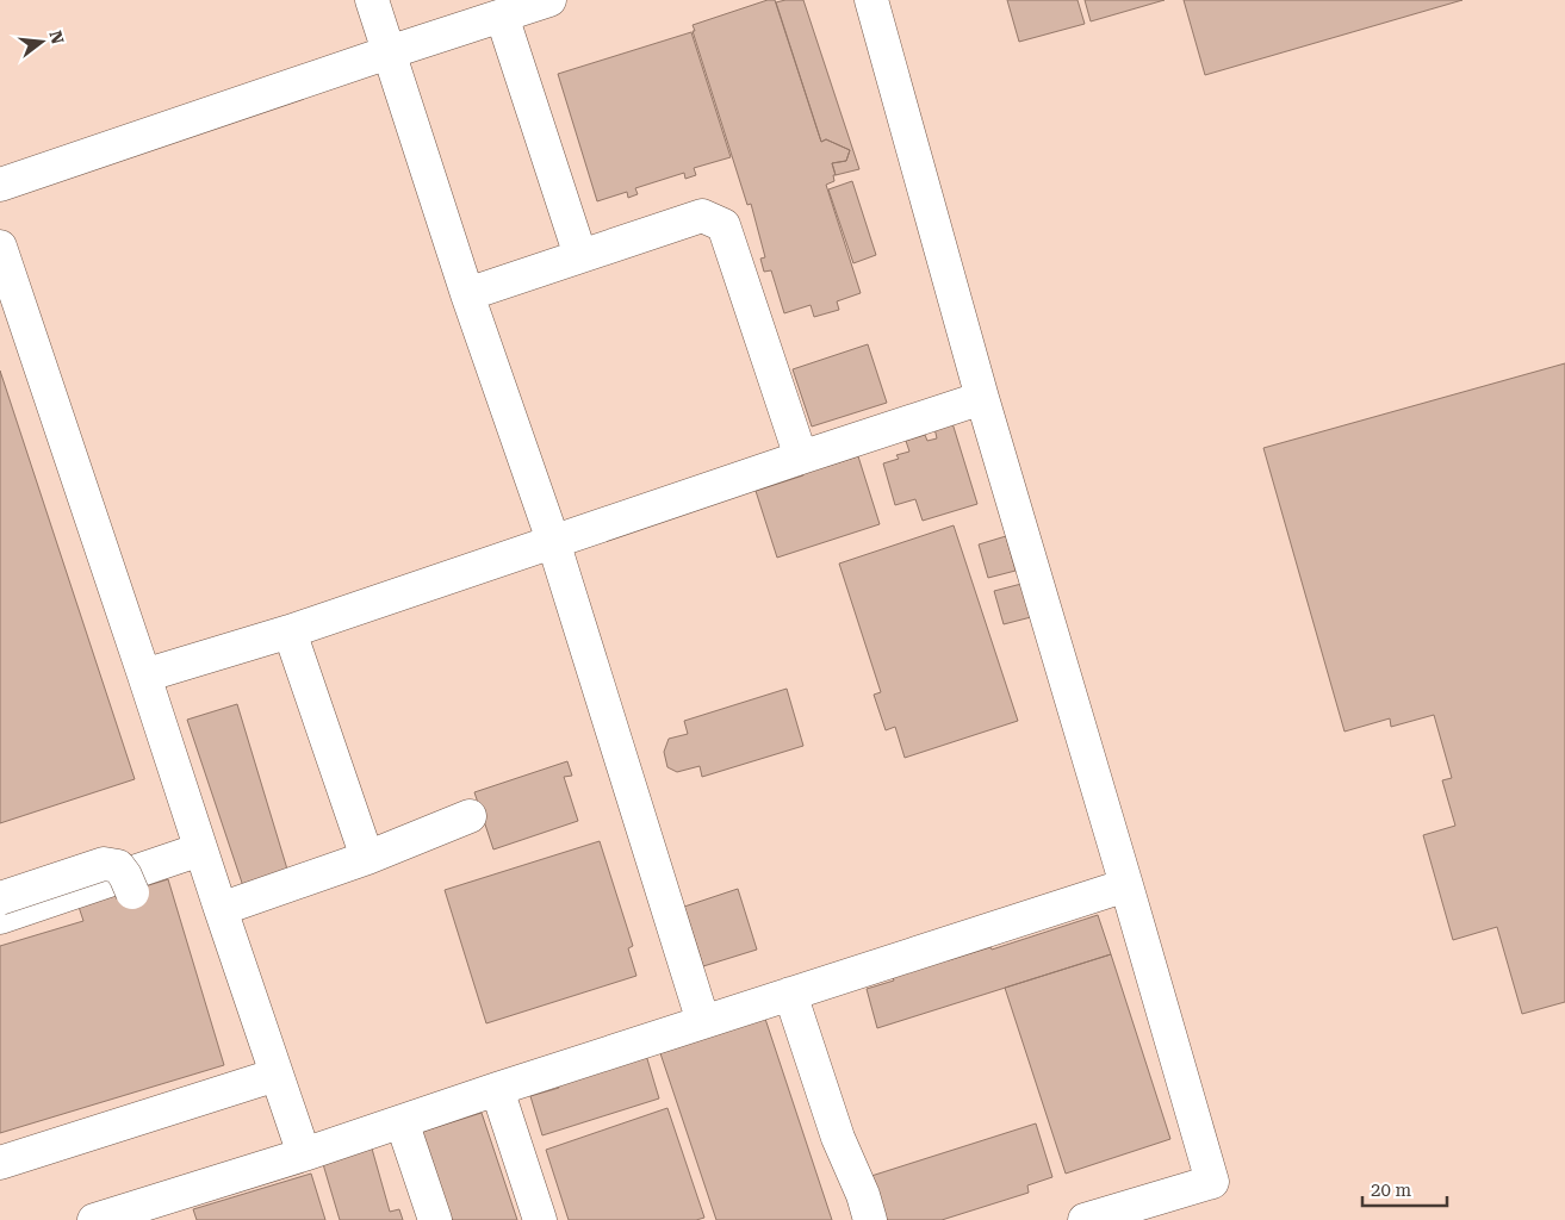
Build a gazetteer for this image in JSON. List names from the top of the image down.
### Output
{
  "scale_bar": "20 m",
  "north": "right"
}
